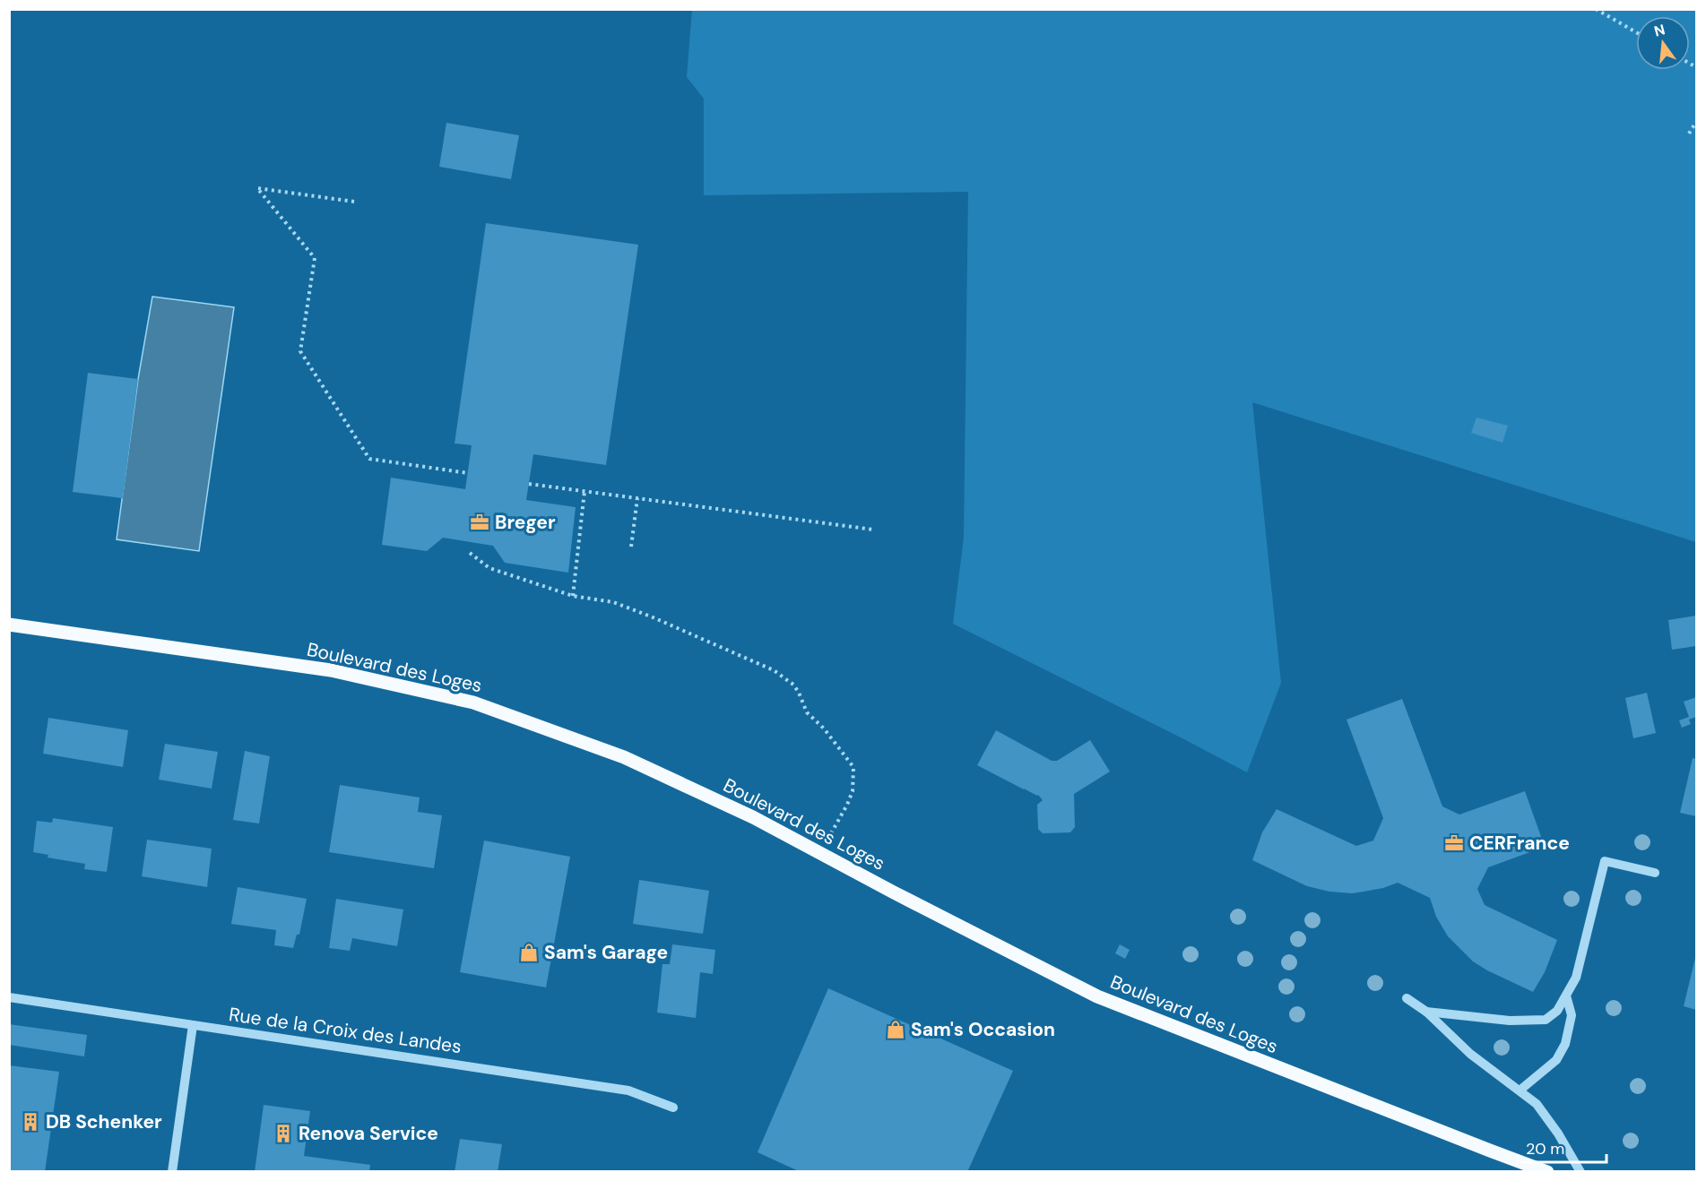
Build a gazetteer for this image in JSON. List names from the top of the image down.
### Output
{
  "streets": {
    "main road": ["Boulevard des Loges"],
    "street": ["Rue de la Croix des Landes"]
  },
  "places": {
    "office": ["Breger", "CERFrance"],
    "shop": ["Sam's Garage", "Sam's Occasion"],
    "building": ["DB Schenker", "Renova Service"]
  },
  "scale_bar": "20 m",
  "north": "top"
}
